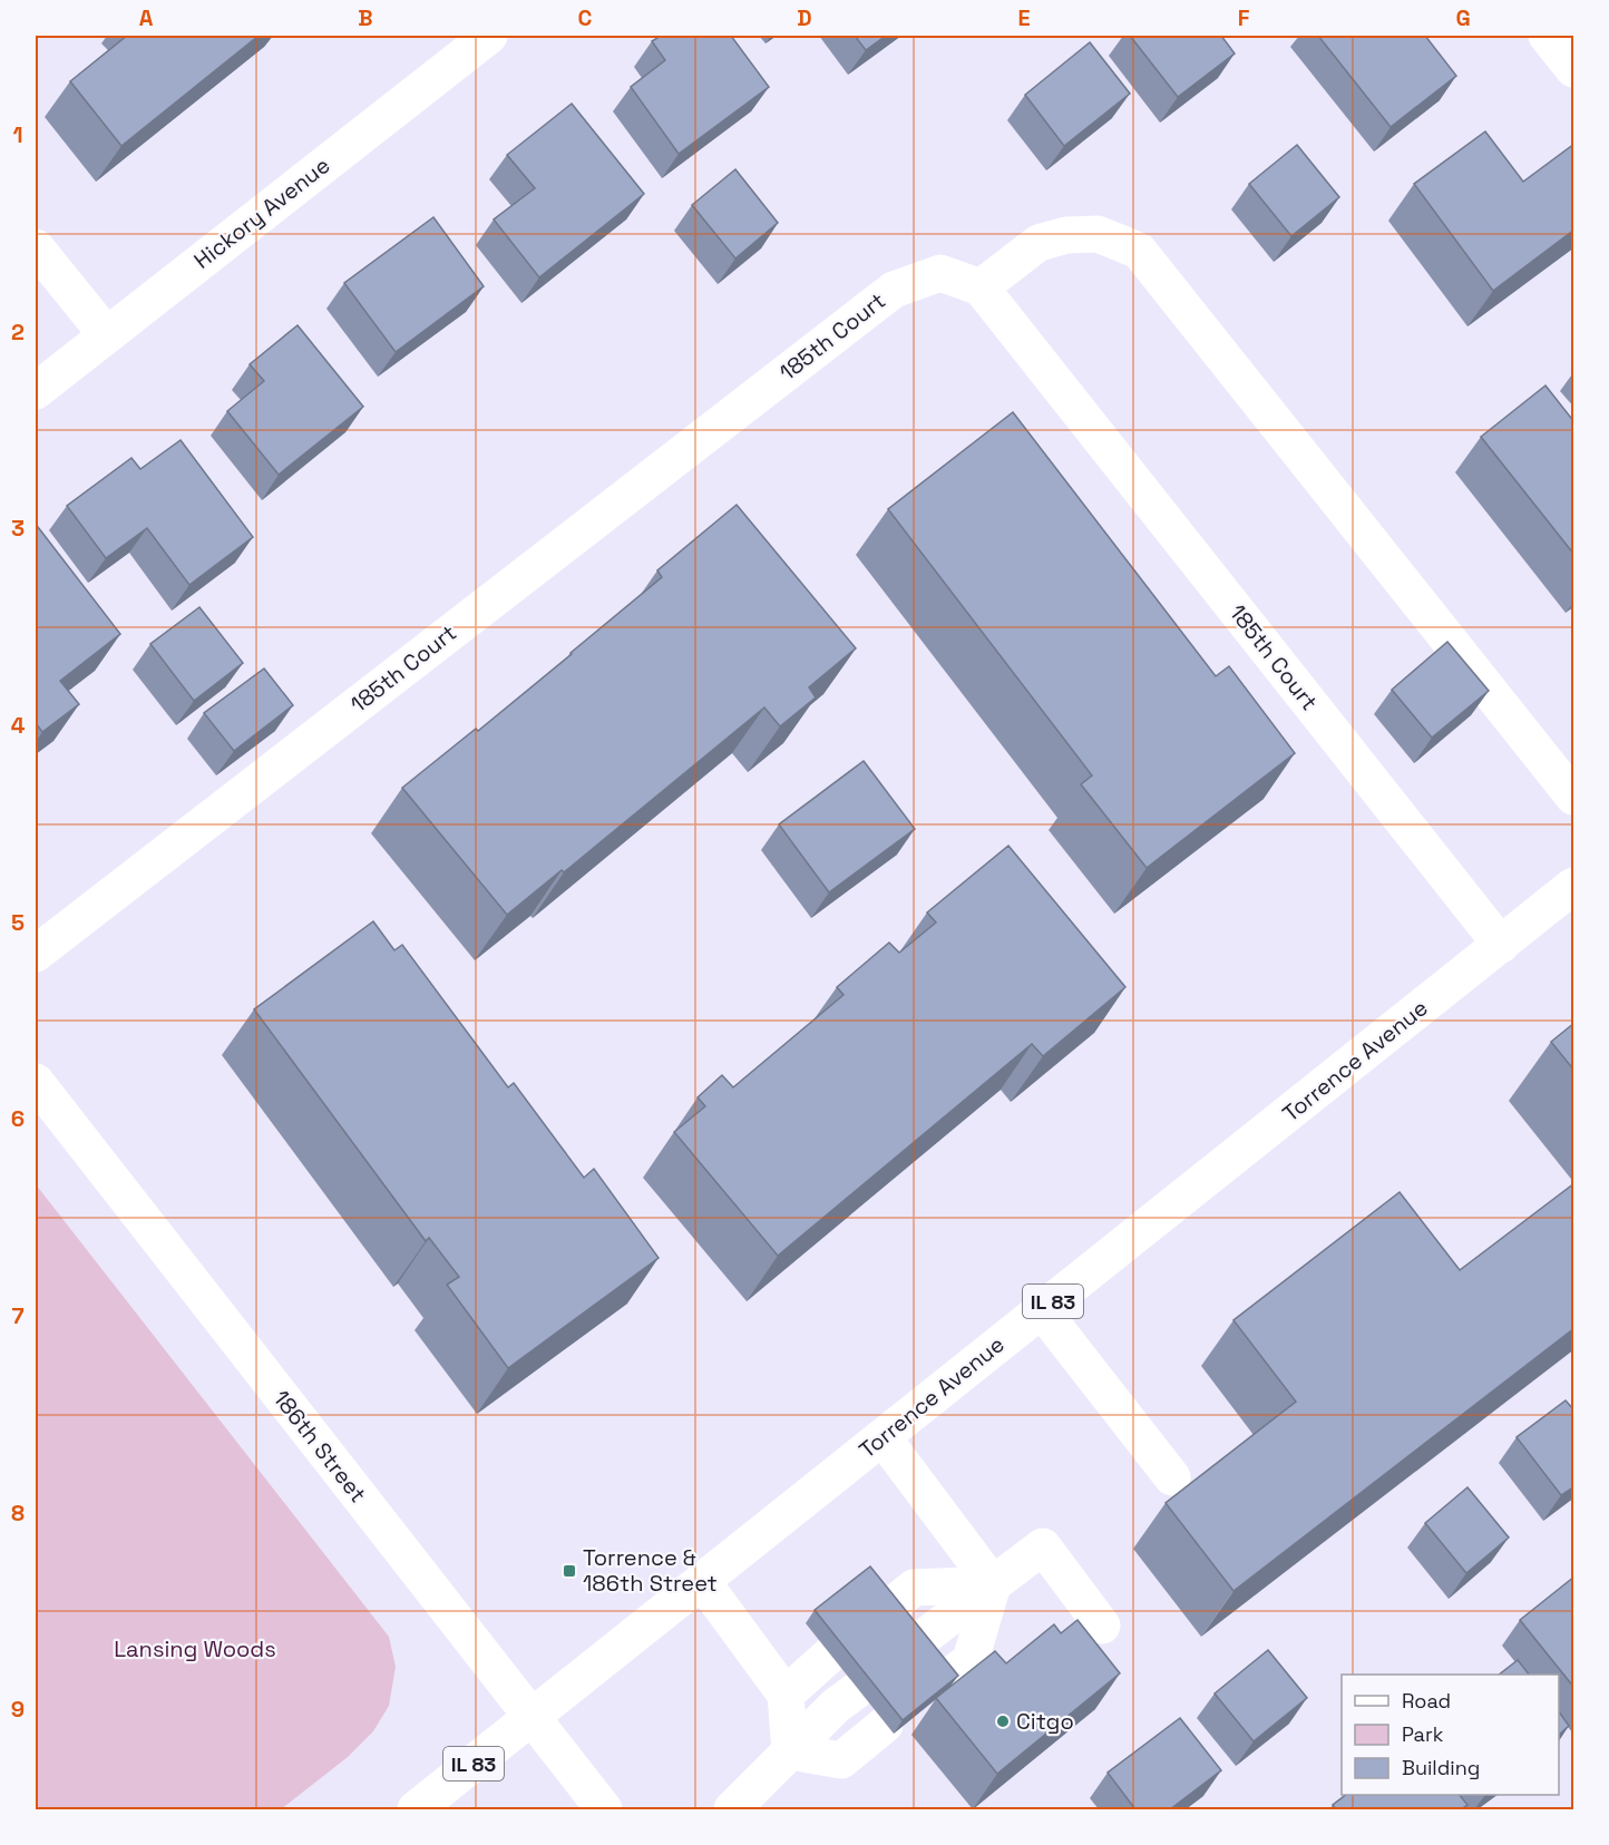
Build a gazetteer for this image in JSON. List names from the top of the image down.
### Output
{
  "streets": {
    "street": [
      "Hickory Avenue",
      "185th Court",
      "Torrence Avenue",
      "IL 83",
      "186th Street"
    ]
  },
  "crossings": [
    ["185th Court", "Torrence Avenue"],
    ["Torrence Avenue", "186th Street"]
  ],
  "parks": ["Lansing Woods"],
  "places": {
    "transit": ["Torrence & 186th Street"],
    "other": ["Citgo"]
  },
  "legend": ["Road", "Park", "Building"],
  "grid": {
    "columns": [
      "A",
      "B",
      "C",
      "D",
      "E",
      "F",
      "G"
    ],
    "rows": [
      "1",
      "2",
      "3",
      "4",
      "5",
      "6",
      "7",
      "8",
      "9"
    ]
  }
}
